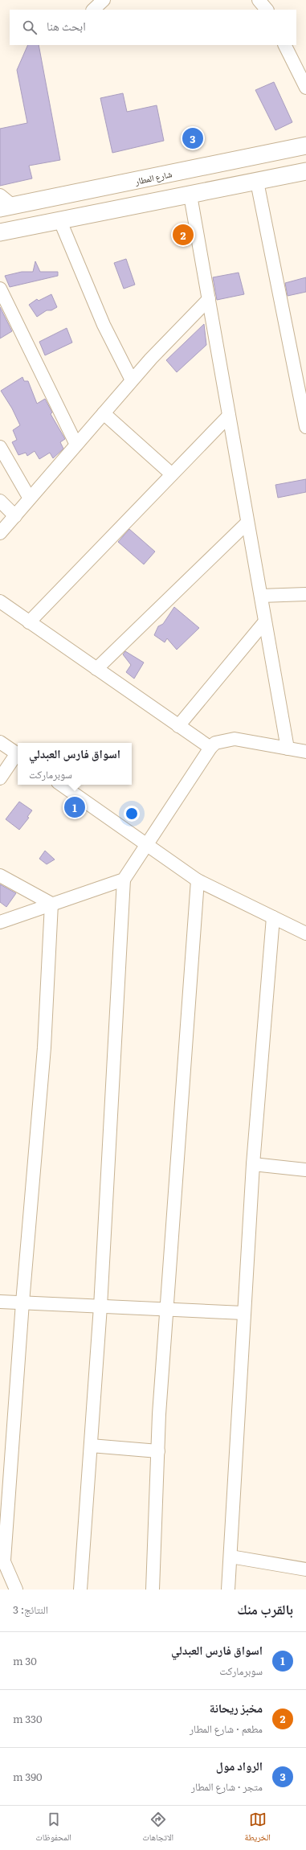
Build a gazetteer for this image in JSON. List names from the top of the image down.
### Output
{
  "streets": {
    "main road": ["شارع المطار"]
  },
  "page": {
    "search": "ابحث هنا",
    "pins": ["3", "2", "1"],
    "popup": ["اسواق فارس العبدلي", "سوبرماركت"],
    "heading": ["بالقرب منك", "النتائج: 3"],
    "list": [
      {
        "mark": "1",
        "name": "اسواق فارس العبدلي",
        "note": "سوبرماركت",
        "value": "30 m"
      },
      {
        "mark": "2",
        "name": "مخبز ريحانة",
        "note": "مطعم · شارع المطار",
        "value": "330 m"
      },
      {
        "mark": "3",
        "name": "الرواد مول",
        "note": "متجر · شارع المطار",
        "value": "390 m"
      }
    ],
    "nav": ["الخريطة", "الاتجاهات", "المحفوظات"]
  }
}
